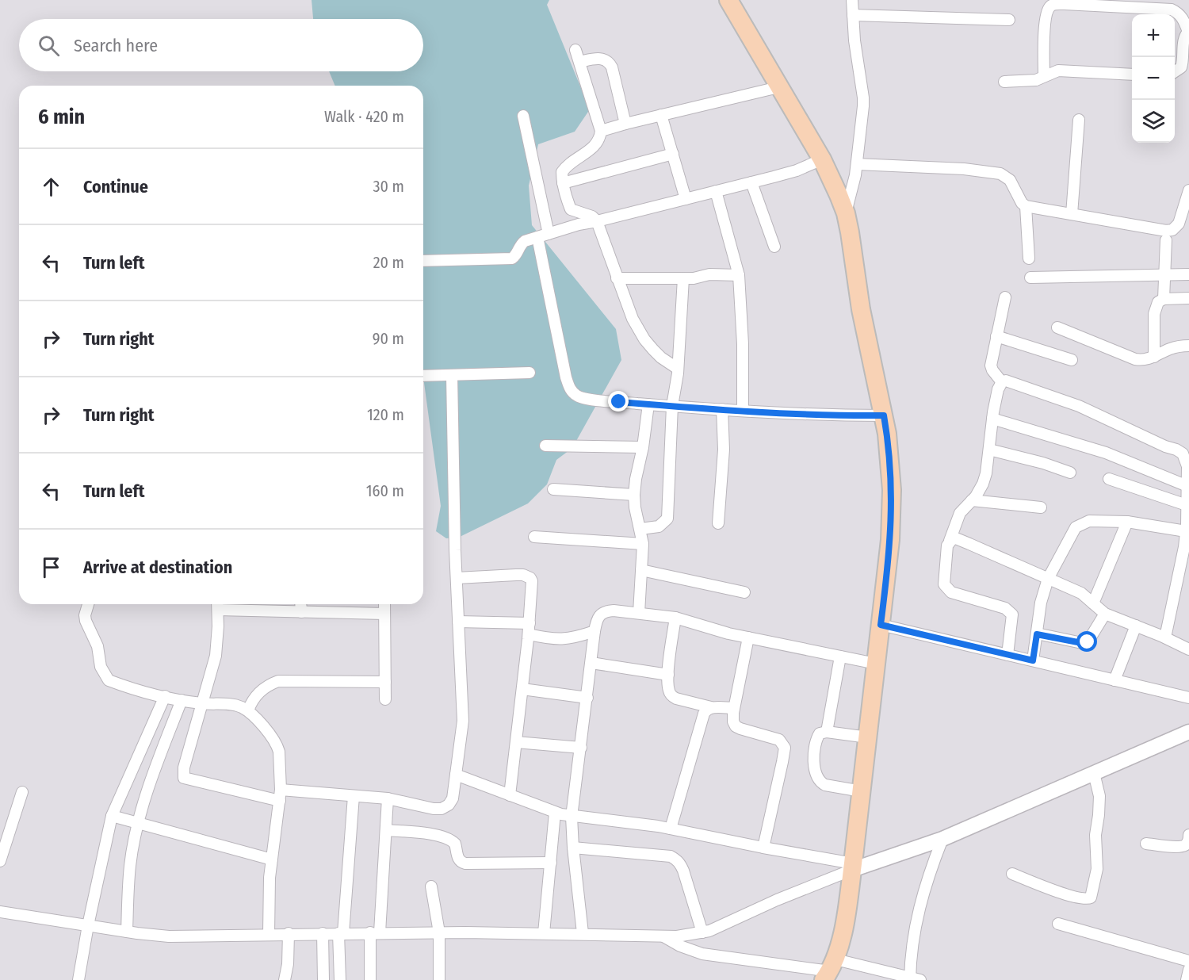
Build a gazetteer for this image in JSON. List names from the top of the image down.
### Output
{
  "page": {
    "map_buttons": ["+", "−"],
    "search": "Search here",
    "heading": ["6 min", "Walk · 420 m"],
    "list": [
      ["Continue", "30 m"],
      ["Turn left", "20 m"],
      ["Turn right", "90 m"],
      ["Turn right", "120 m"],
      ["Turn left", "160 m"],
      "Arrive at destination"
    ]
  }
}
